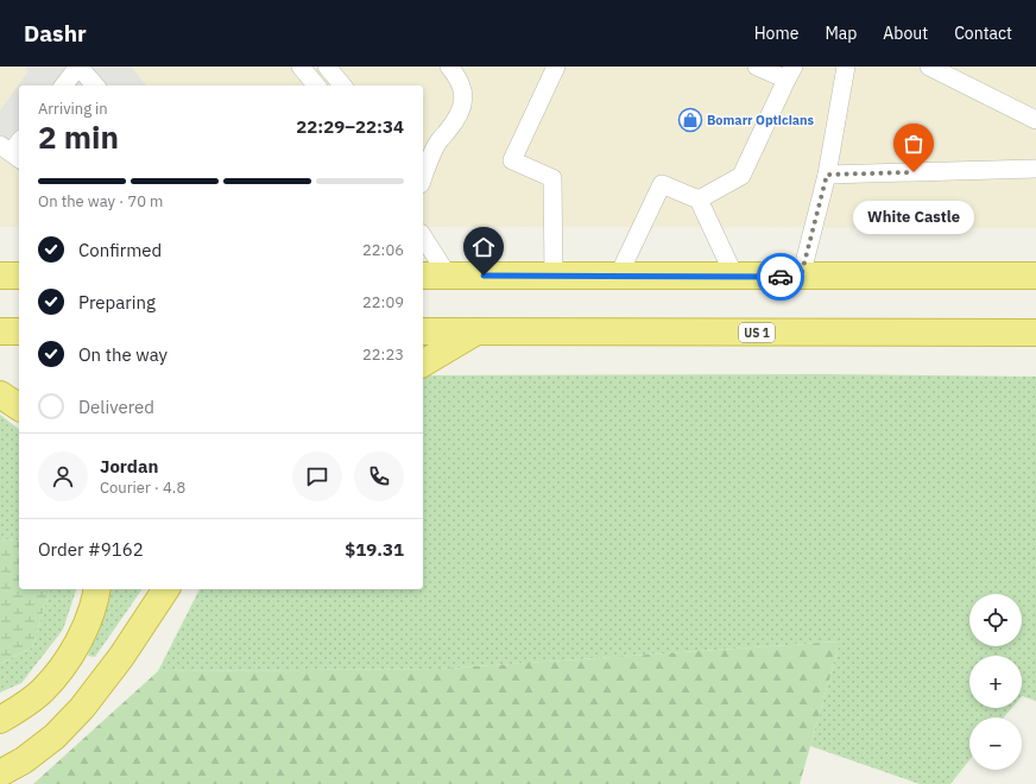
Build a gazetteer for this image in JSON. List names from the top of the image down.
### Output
{
  "streets": {
    "highway": ["US 1"]
  },
  "places": {
    "shop": ["Bomarr Opticians"],
    "other": ["White Castle"]
  },
  "page": {
    "header": "Dashr",
    "nav": [
      "Home",
      "Map",
      "About",
      "Contact"
    ],
    "heading": ["2 min", "Arriving in", "22:29–22:34"],
    "panel": [
      "Jordan",
      "Courier · 4.8",
      "Order #9162",
      "$19.31"
    ],
    "bar": "On the way · 70 m",
    "bubble": "White Castle",
    "list": [
      ["Confirmed", "22:06"],
      ["Preparing", "22:09"],
      ["On the way", "22:23"],
      "Delivered"
    ],
    "map_buttons": ["+", "−"]
  }
}
